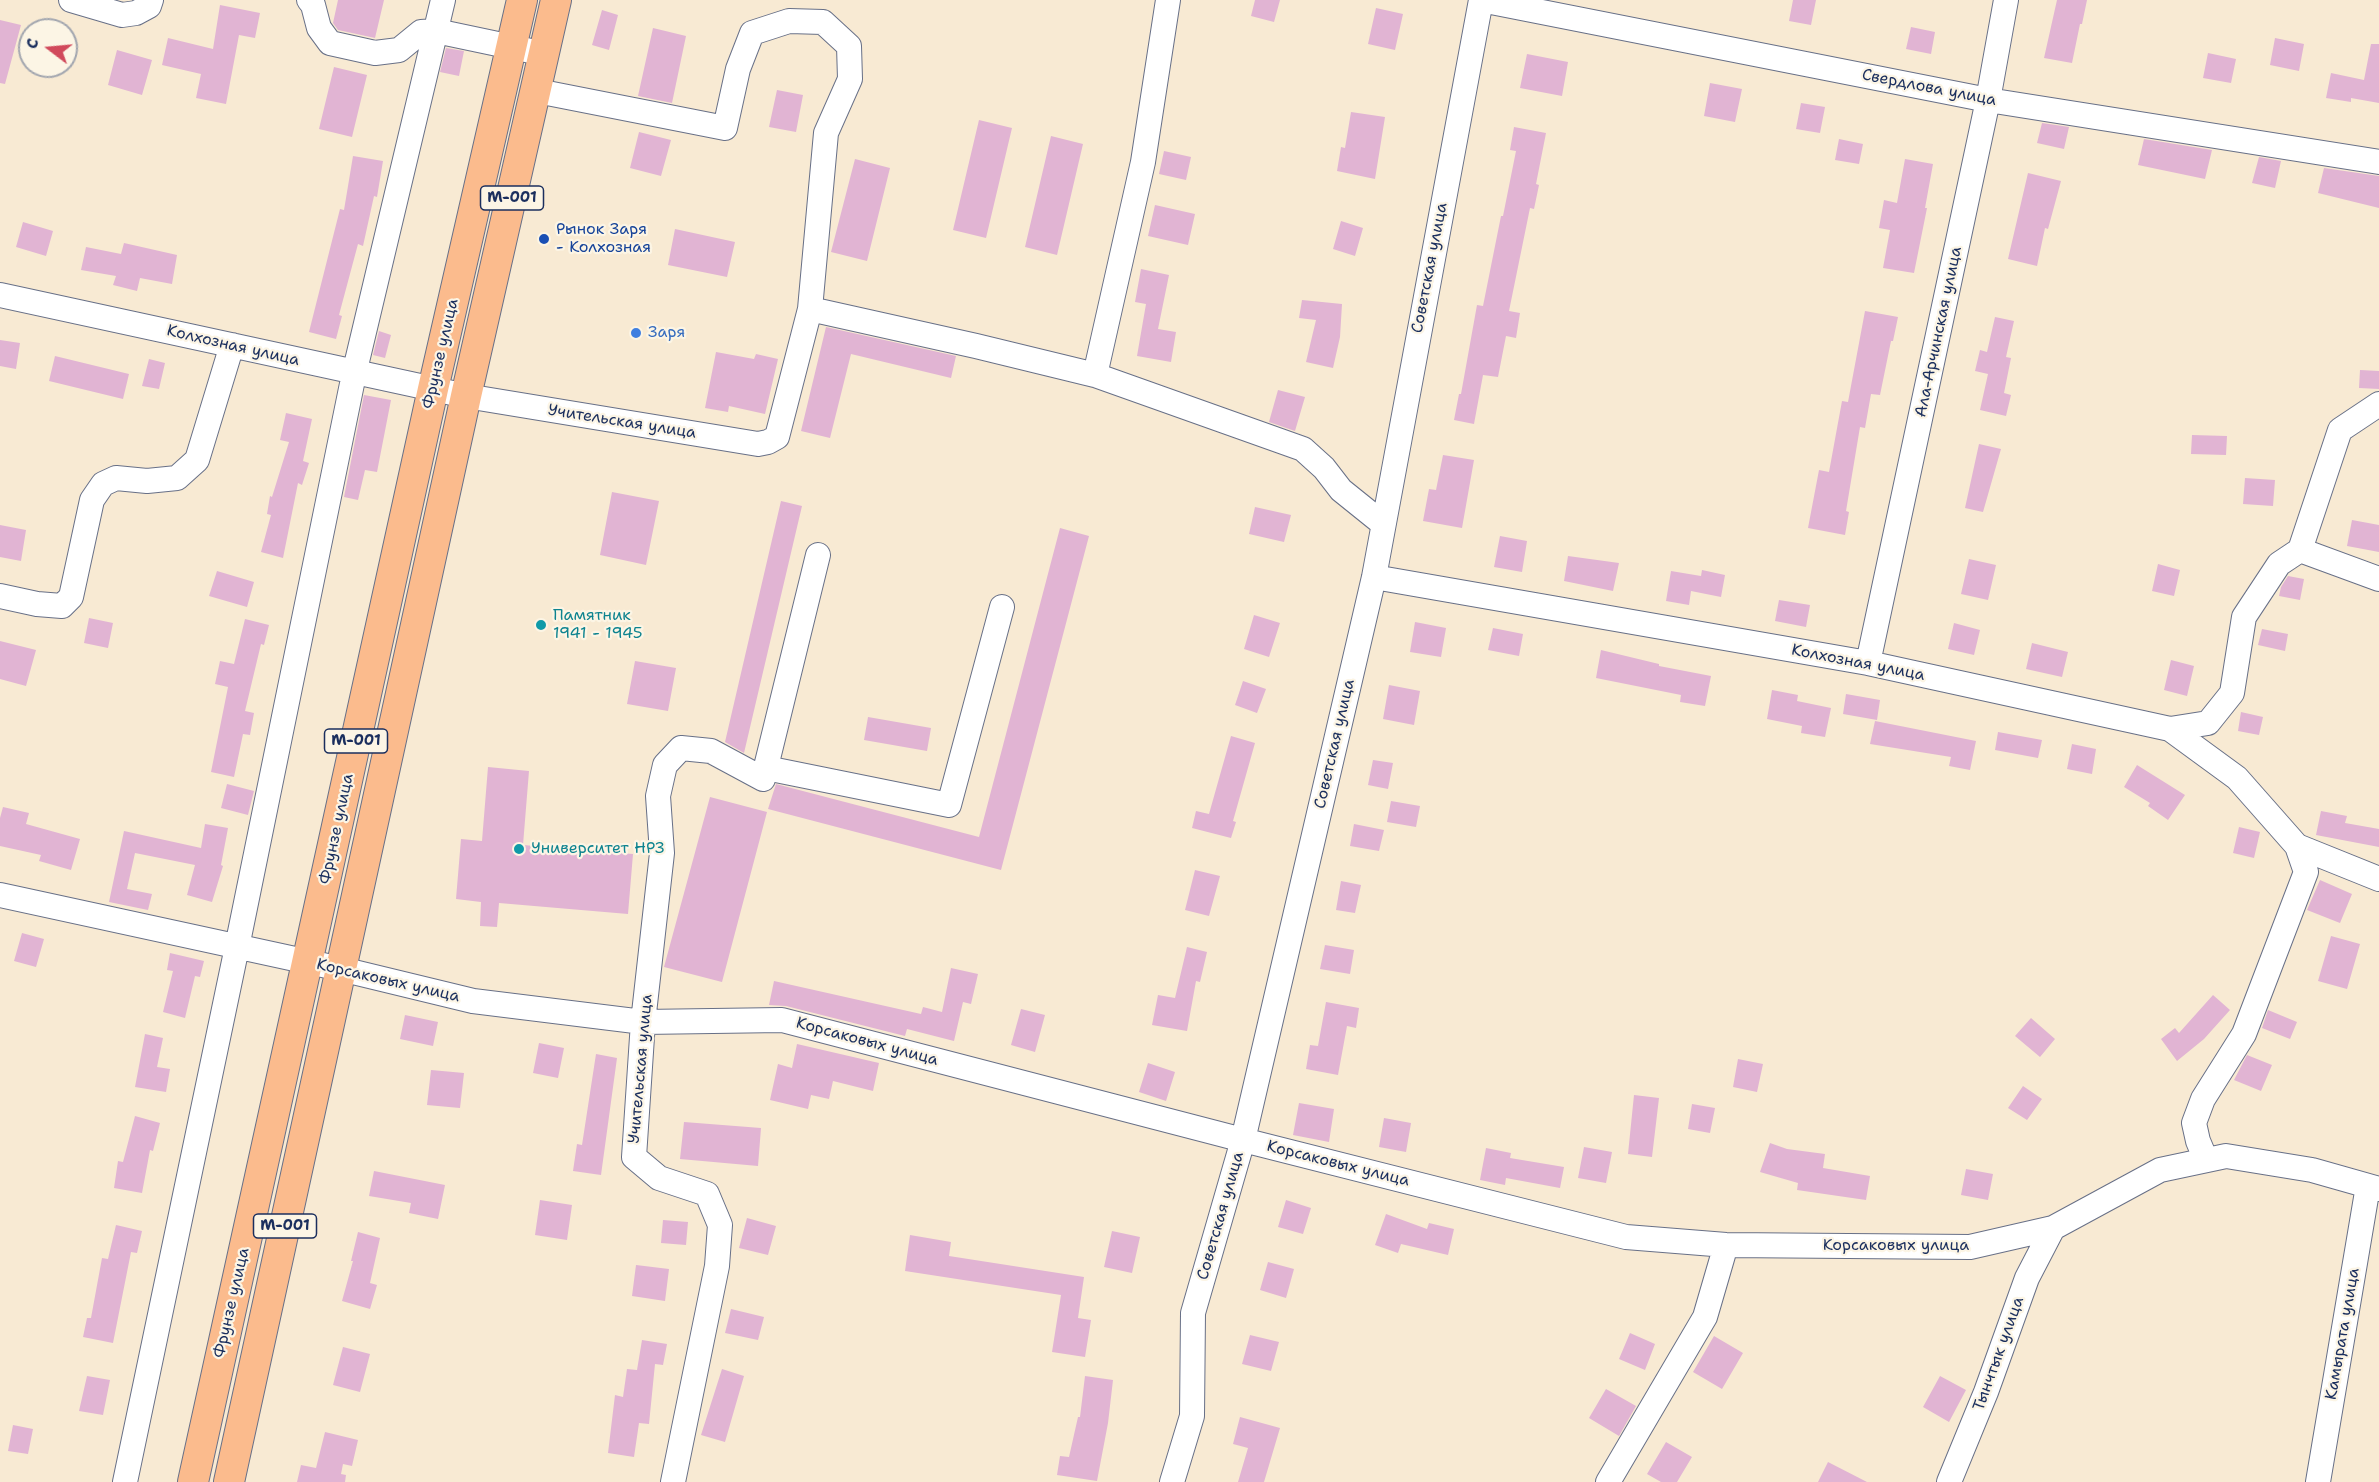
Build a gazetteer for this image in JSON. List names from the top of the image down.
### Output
{
  "streets": {
    "main road": ["M-001", "Фрунзе улица"],
    "street": [
      "Свердлова улица",
      "Советская улица",
      "Ала-Арчинская улица",
      "Колхозная улица",
      "Учительская улица",
      "Корсаковых улица",
      "Камырата улица",
      "Тынчтык улица"
    ]
  },
  "crossings": [
    ["Свердлова улица", "Советская улица"],
    ["Свердлова улица", "Ала-Арчинская улица"],
    ["Советская улица", "Колхозная улица"],
    ["Советская улица", "Корсаковых улица"],
    ["Ала-Арчинская улица", "Колхозная улица"],
    ["Колхозная улица", "Фрунзе улица"],
    ["Колхозная улица", "Учительская улица"],
    ["Фрунзе улица", "Учительская улица"],
    ["Фрунзе улица", "Корсаковых улица"],
    ["Учительская улица", "Корсаковых улица"],
    ["Корсаковых улица", "Камырата улица"],
    ["Корсаковых улица", "Тынчтык улица"]
  ],
  "places": [
    "Рынок Заря - Колхозная",
    "Заря",
    "Памятник 1941 - 1945",
    "Университет НРЗ"
  ],
  "north": "left"
}
